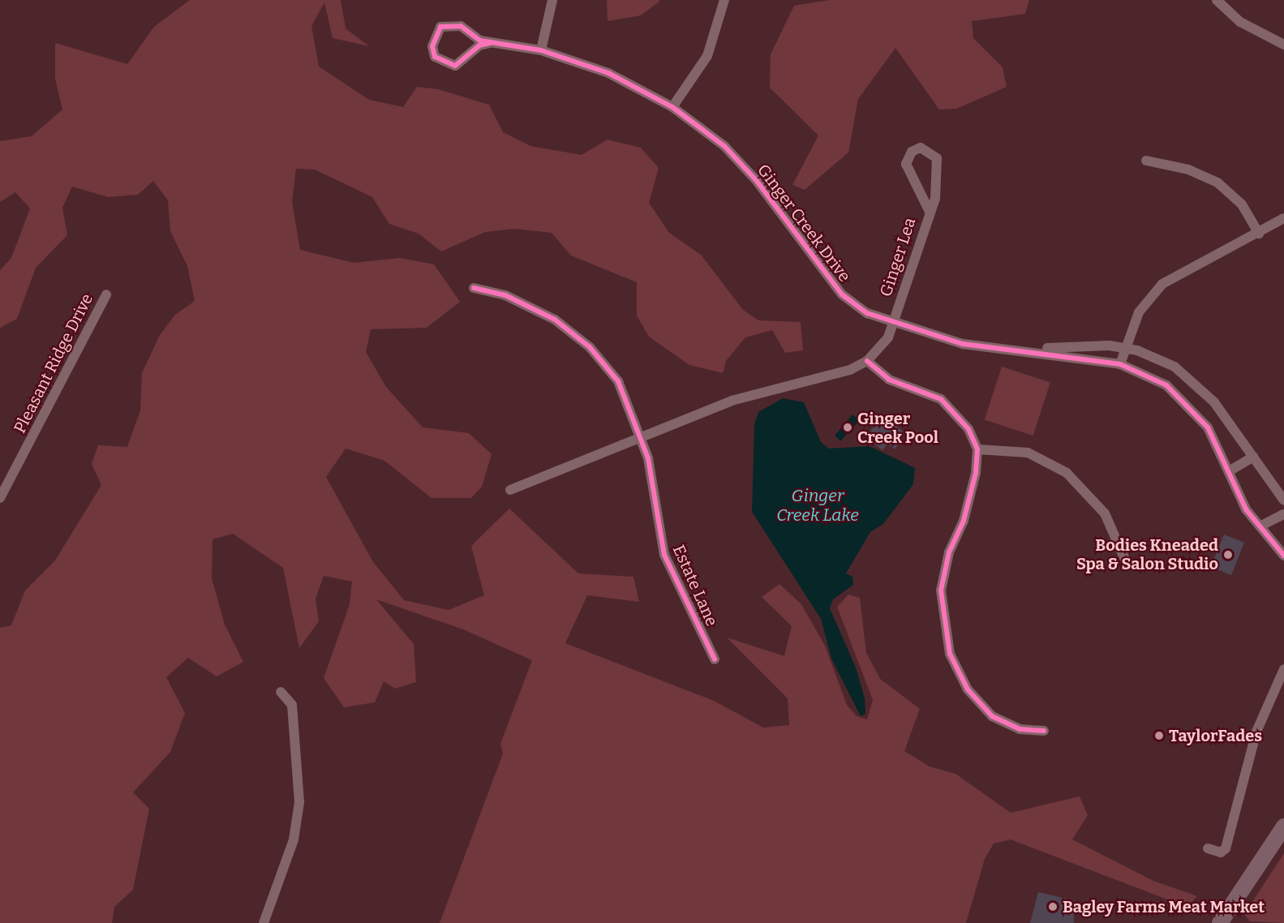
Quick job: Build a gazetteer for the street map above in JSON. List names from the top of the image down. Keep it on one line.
{"streets":{"street":["Ginger Creek Drive","Ginger Lea","Pleasant Ridge Drive","Estate Lane"]},"crossings":[["Ginger Creek Drive","Ginger Lea"]],"water":["Ginger Creek Lake"],"places":["Ginger Creek Pool","Bodies Kneaded Spa & Salon Studio","TaylorFades","Bagley Farms Meat Market"]}
